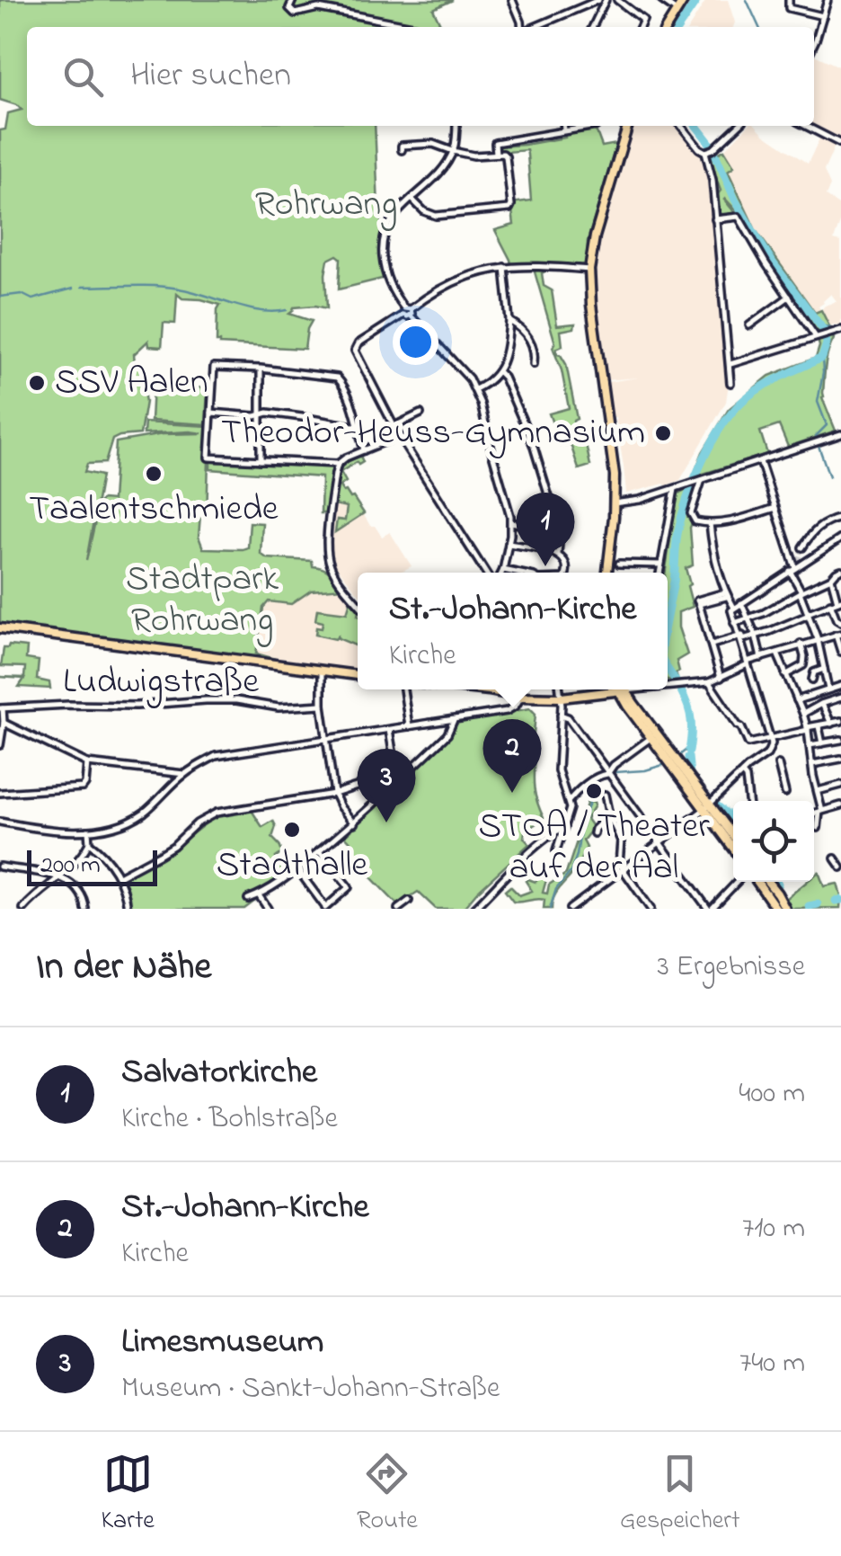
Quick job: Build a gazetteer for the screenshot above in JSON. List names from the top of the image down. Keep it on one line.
{"streets":{"street":["Ludwigstraße"]},"parks":["Rohrwang","Stadtpark Rohrwang"],"places":["SSV Aalen","Theodor-Heuss-Gymnasium","Taalentschmiede","STOA / Theater auf der Aal","Stadthalle"],"scale_bar":"200 m","page":{"search":"Hier suchen","pins":["1","2","3"],"popup":["St.-Johann-Kirche","Kirche"],"scale":"200 m","heading":["In der Nähe","3 Ergebnisse"],"list":[{"mark":"1","name":"Salvatorkirche","note":"Kirche · Bohlstraße","value":"400 m"},{"mark":"2","name":"St.-Johann-Kirche","note":"Kirche","value":"710 m"},{"mark":"3","name":"Limesmuseum","note":"Museum · Sankt-Johann-Straße","value":"740 m"}],"nav":["Karte","Route","Gespeichert"]}}
